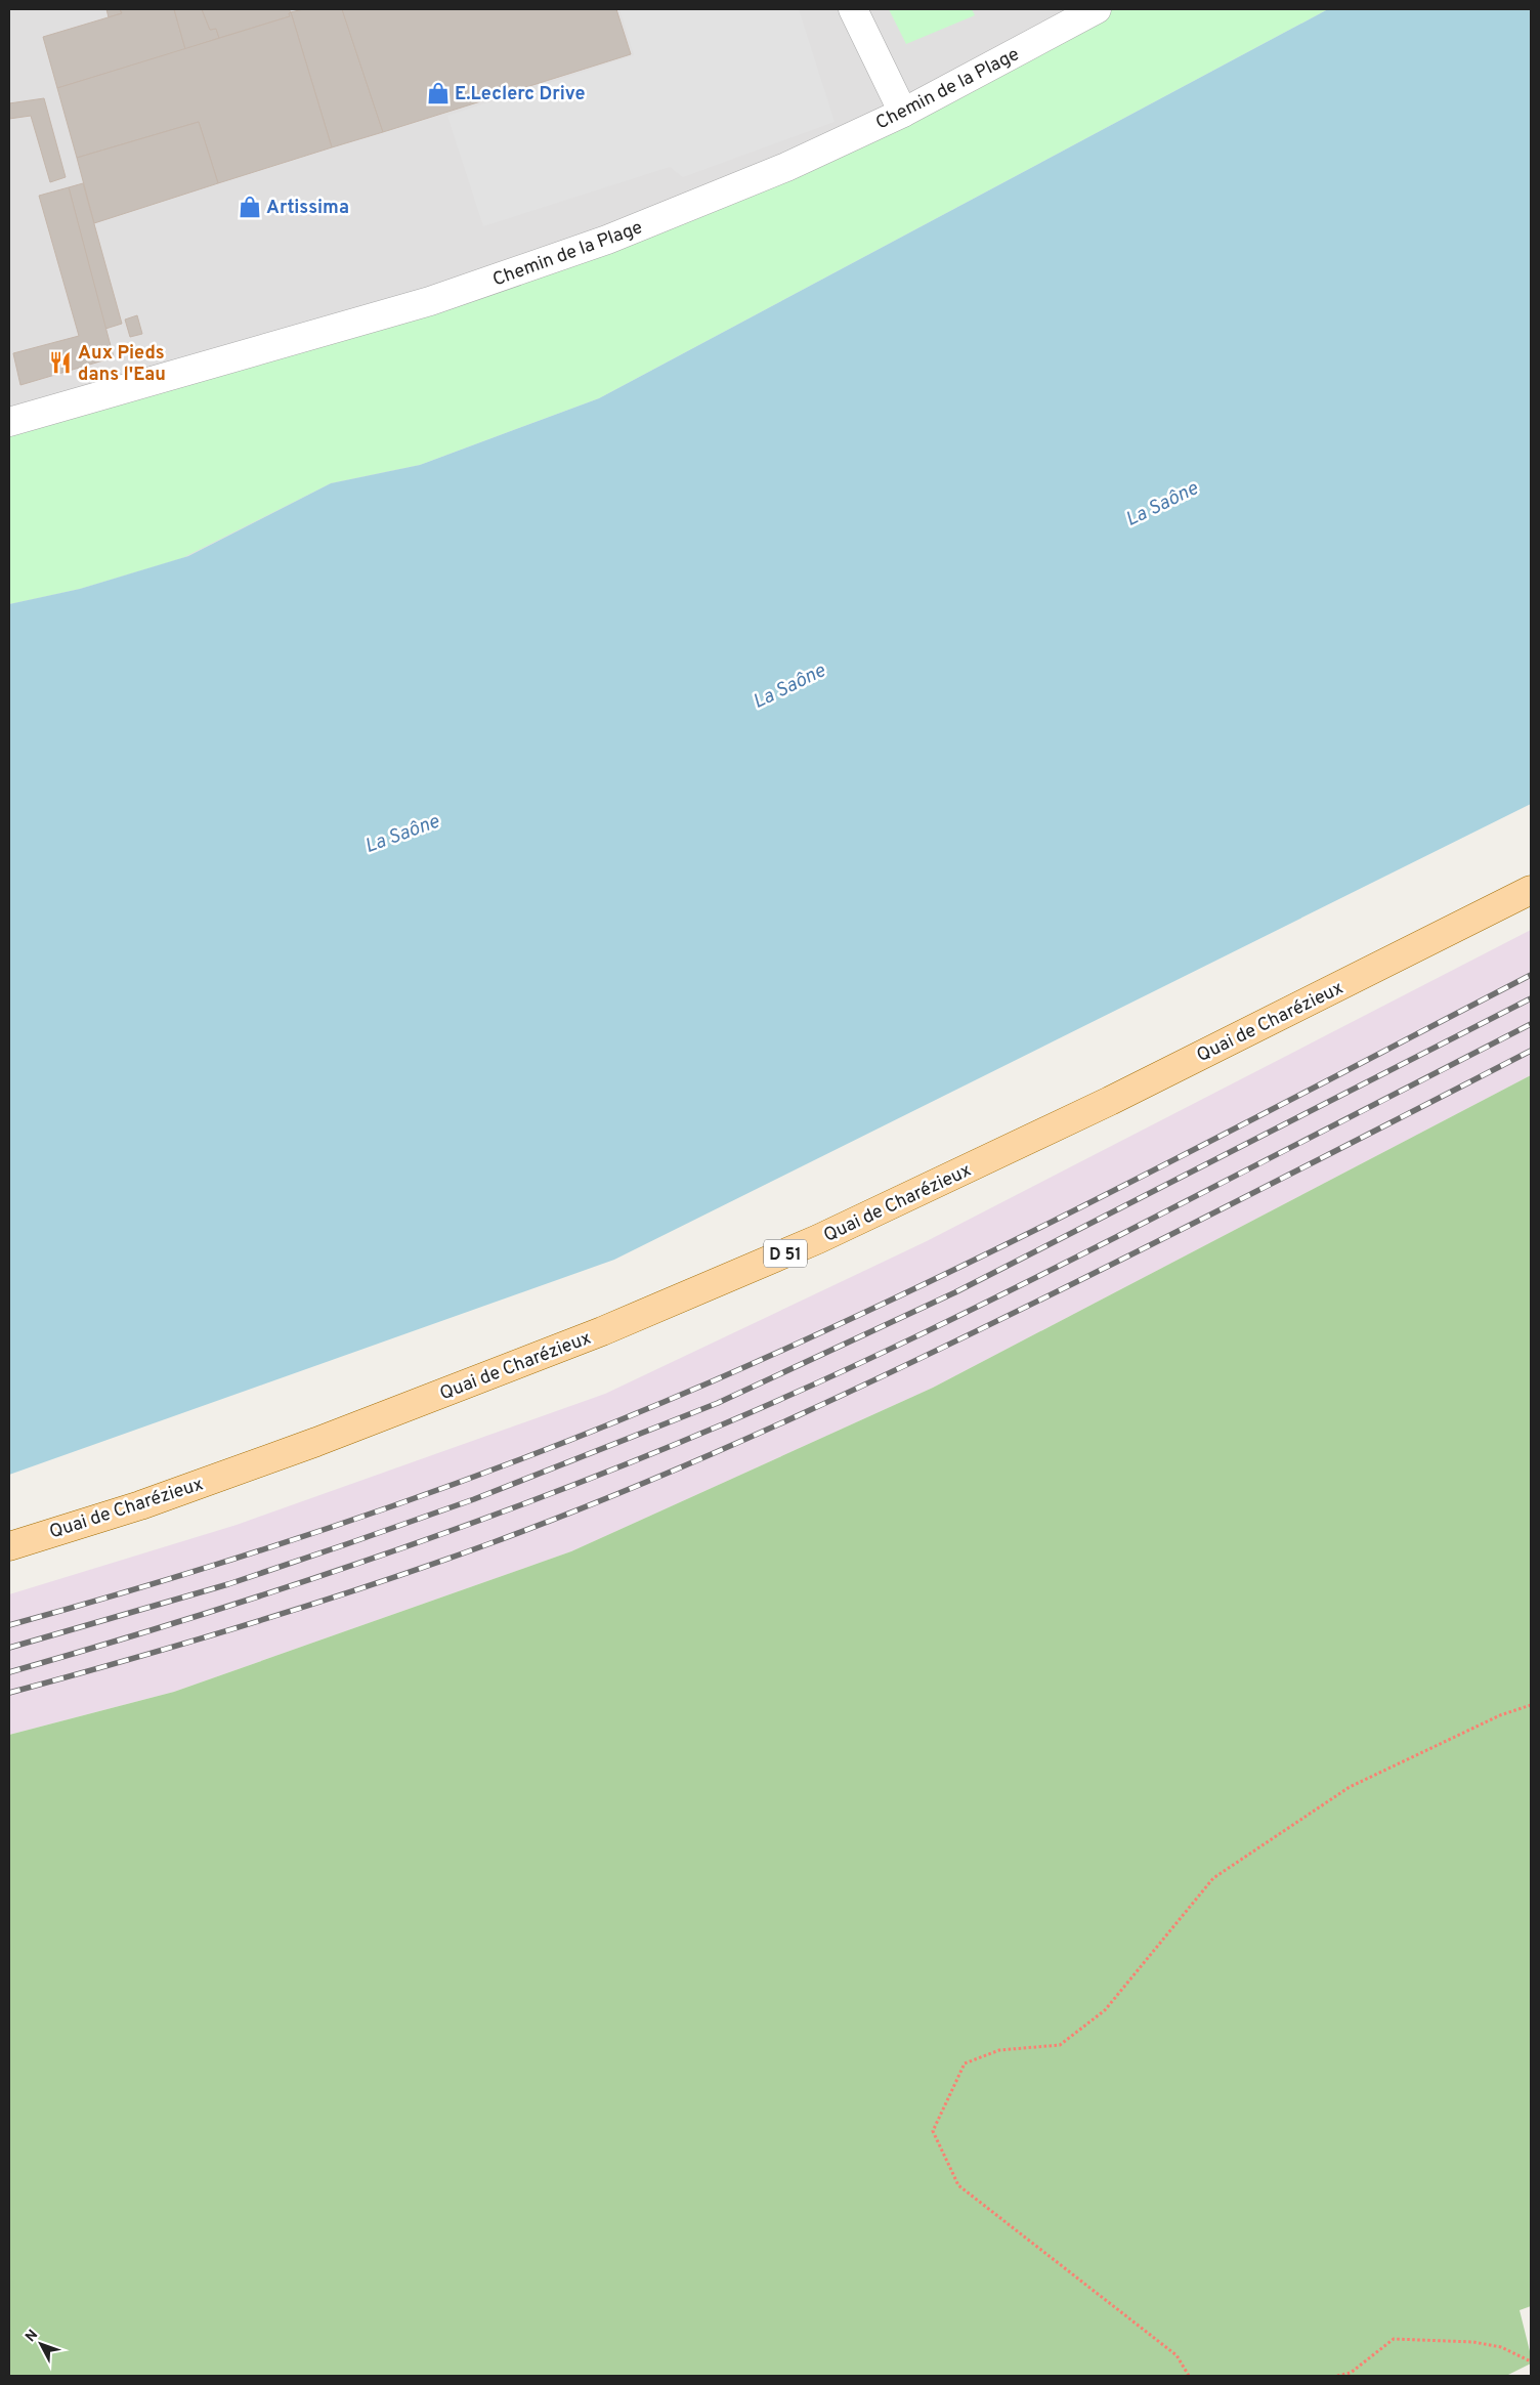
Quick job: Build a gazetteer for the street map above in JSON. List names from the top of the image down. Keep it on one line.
{"streets":{"main road":["Quai de Charézieux","D 51"],"street":["Chemin de la Plage"]},"water":["La Saône"],"places":{"shop":["E.Leclerc Drive","Artissima"],"restaurant":["Aux Pieds dans l'Eau"]},"north":"top left"}
